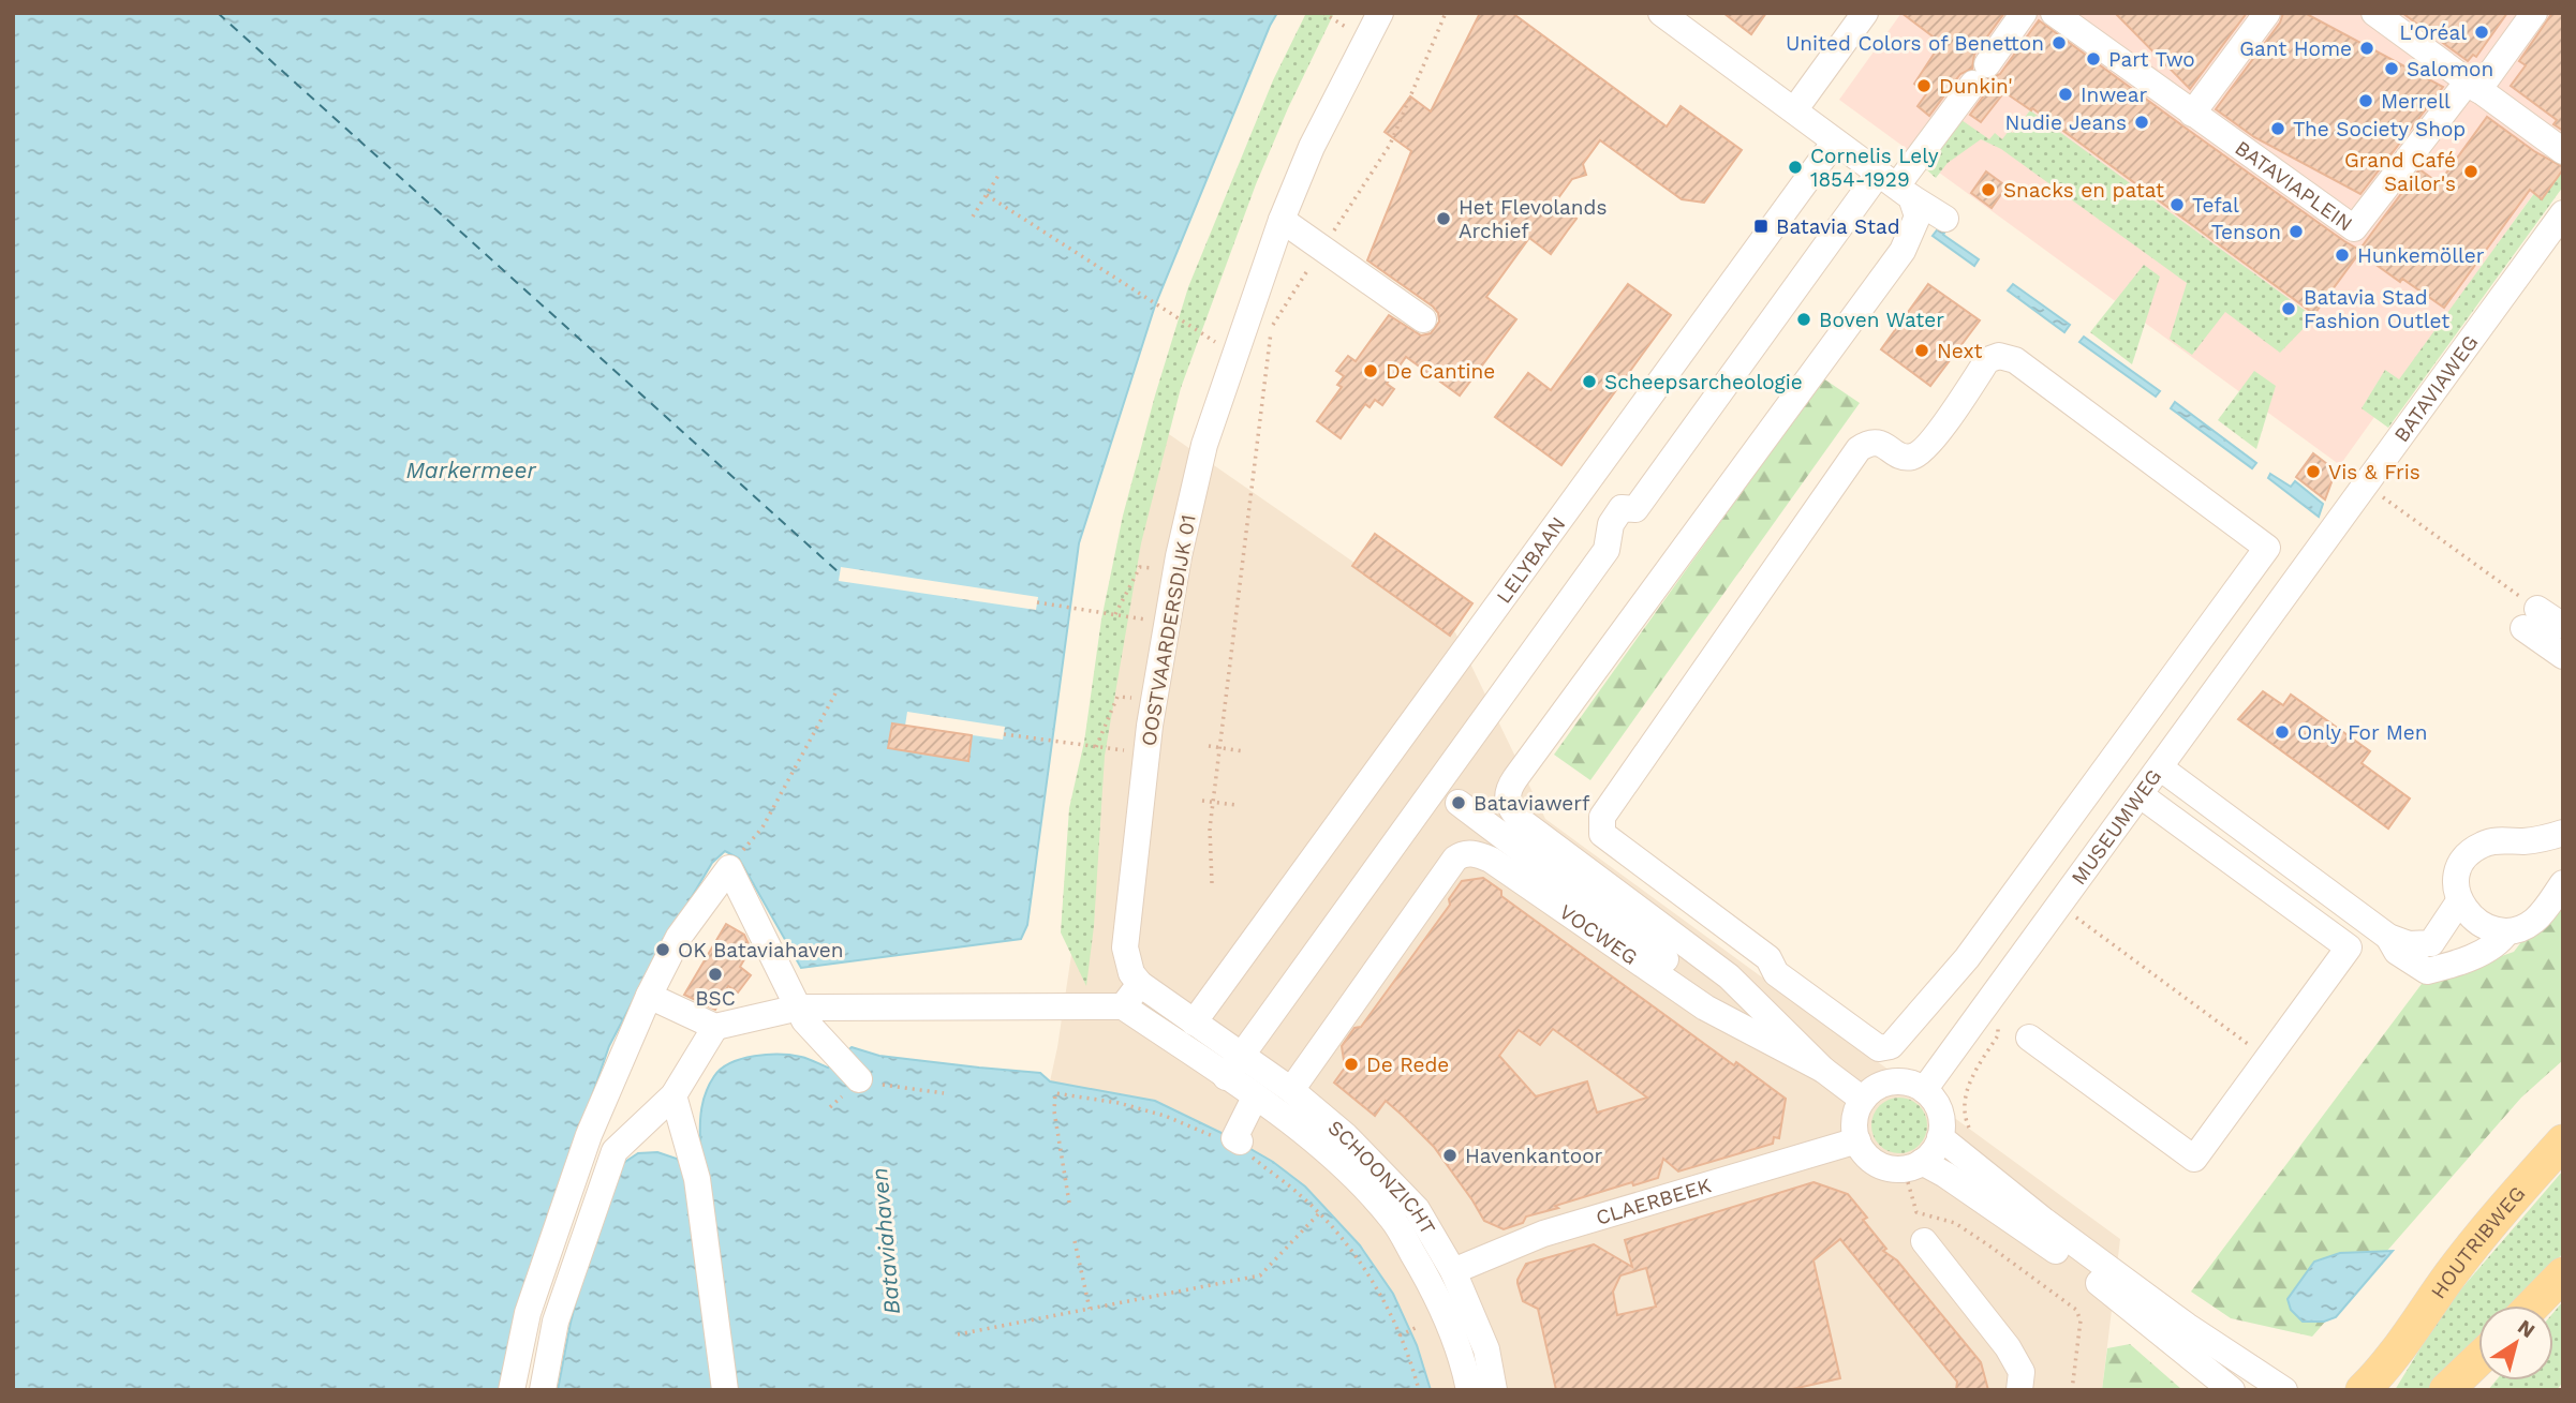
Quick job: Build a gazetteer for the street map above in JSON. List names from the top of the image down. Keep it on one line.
{"streets":{"main road":["HOUTRIBWEG"],"street":["BATAVIAPLEIN","BATAVIAWEG","LELYBAAN","OOSTVAARDERSDIJK 01","MUSEUMWEG","VOCWEG","SCHOONZICHT","CLAERBEEK"]},"crossings":[["BATAVIAWEG","MUSEUMWEG"],["LELYBAAN","SCHOONZICHT"],["MUSEUMWEG","VOCWEG"],["MUSEUMWEG","CLAERBEEK"],["VOCWEG","SCHOONZICHT"],["VOCWEG","CLAERBEEK"],["SCHOONZICHT","CLAERBEEK"]],"water":["Markermeer","Bataviahaven"],"places":{"other":["L'Oréal","United Colors of Benetton","Gant Home","Part Two","Salomon","Dunkin'","Inwear","Merrell","Nudie Jeans","The Society Shop","Cornelis Lely 1854-1929","Grand Café Sailor's","Snacks en patat","Tefal","Het Flevolands Archief","Tenson","Hunkemöller","Batavia Stad Fashion Outlet","Boven Water","Next","De Cantine","Scheepsarcheologie","Vis & Fris","Only For Men","Bataviawerf","OK Bataviahaven","BSC","De Rede","Havenkantoor"],"transit":["Batavia Stad"]},"north":"top right"}
